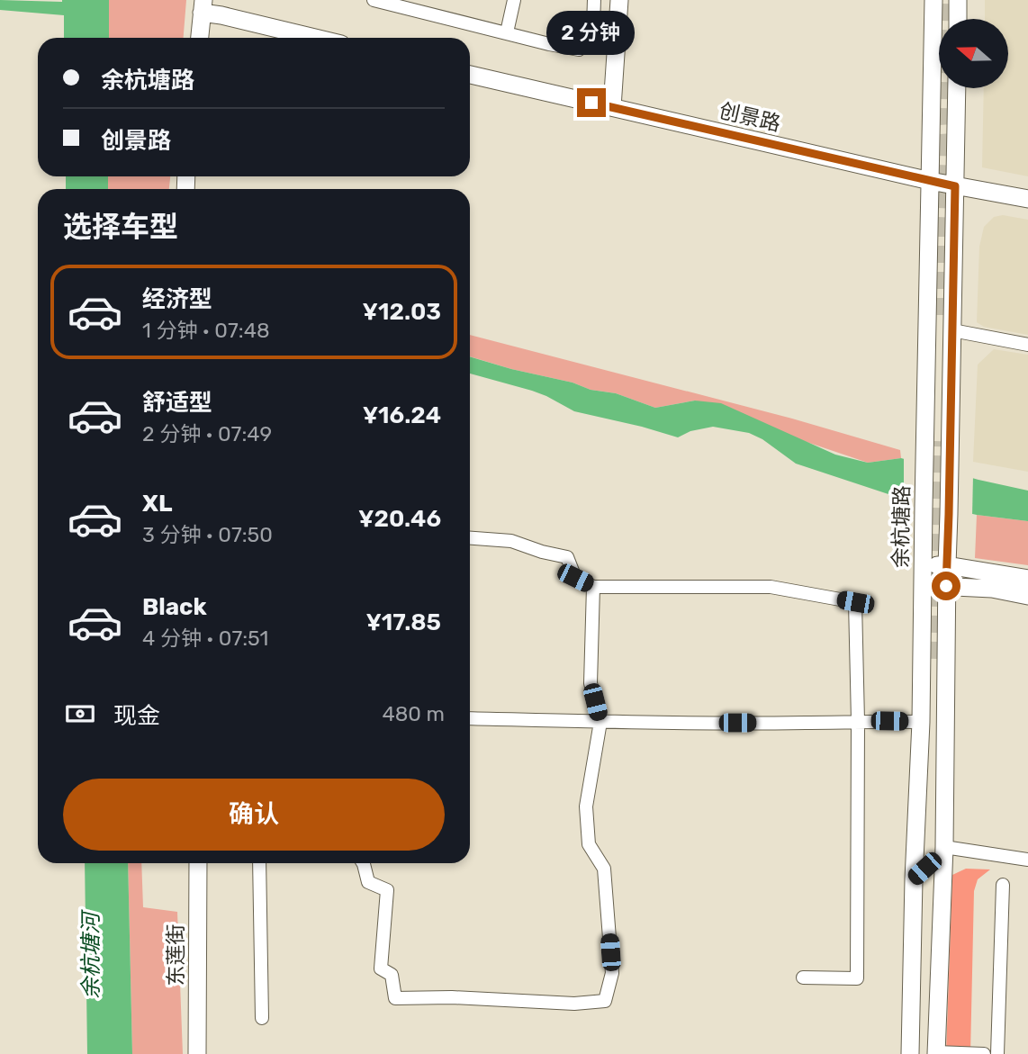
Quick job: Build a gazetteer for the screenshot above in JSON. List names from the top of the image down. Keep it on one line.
{"streets":{"main road":["创景路","余杭塘路","东莲街"]},"crossings":[["创景路","余杭塘路"]],"water":["余杭塘河"],"north":"left","page":{"bubble":"2 分钟","banner":["余杭塘路","创景路"],"heading":"选择车型","list":[{"name":"经济型","note":"1 分钟 · 07:48","value":"¥12.03"},{"name":"舒适型","note":"2 分钟 · 07:49","value":"¥16.24"},{"name":"XL","note":"3 分钟 · 07:50","value":"¥20.46"},{"name":"Black","note":"4 分钟 · 07:51","value":"¥17.85"}],"pay":["现金","480 m"],"buttons":"确认"}}
